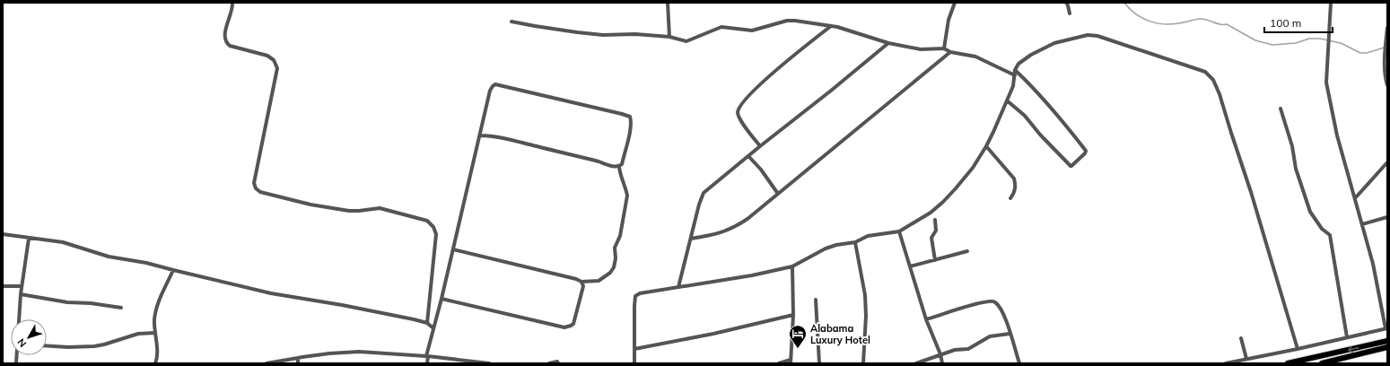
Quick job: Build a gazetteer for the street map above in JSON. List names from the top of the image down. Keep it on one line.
{"places":{"hotel":["Alabama Luxury Hotel"]},"scale_bar":"100 m","north":"bottom left"}
